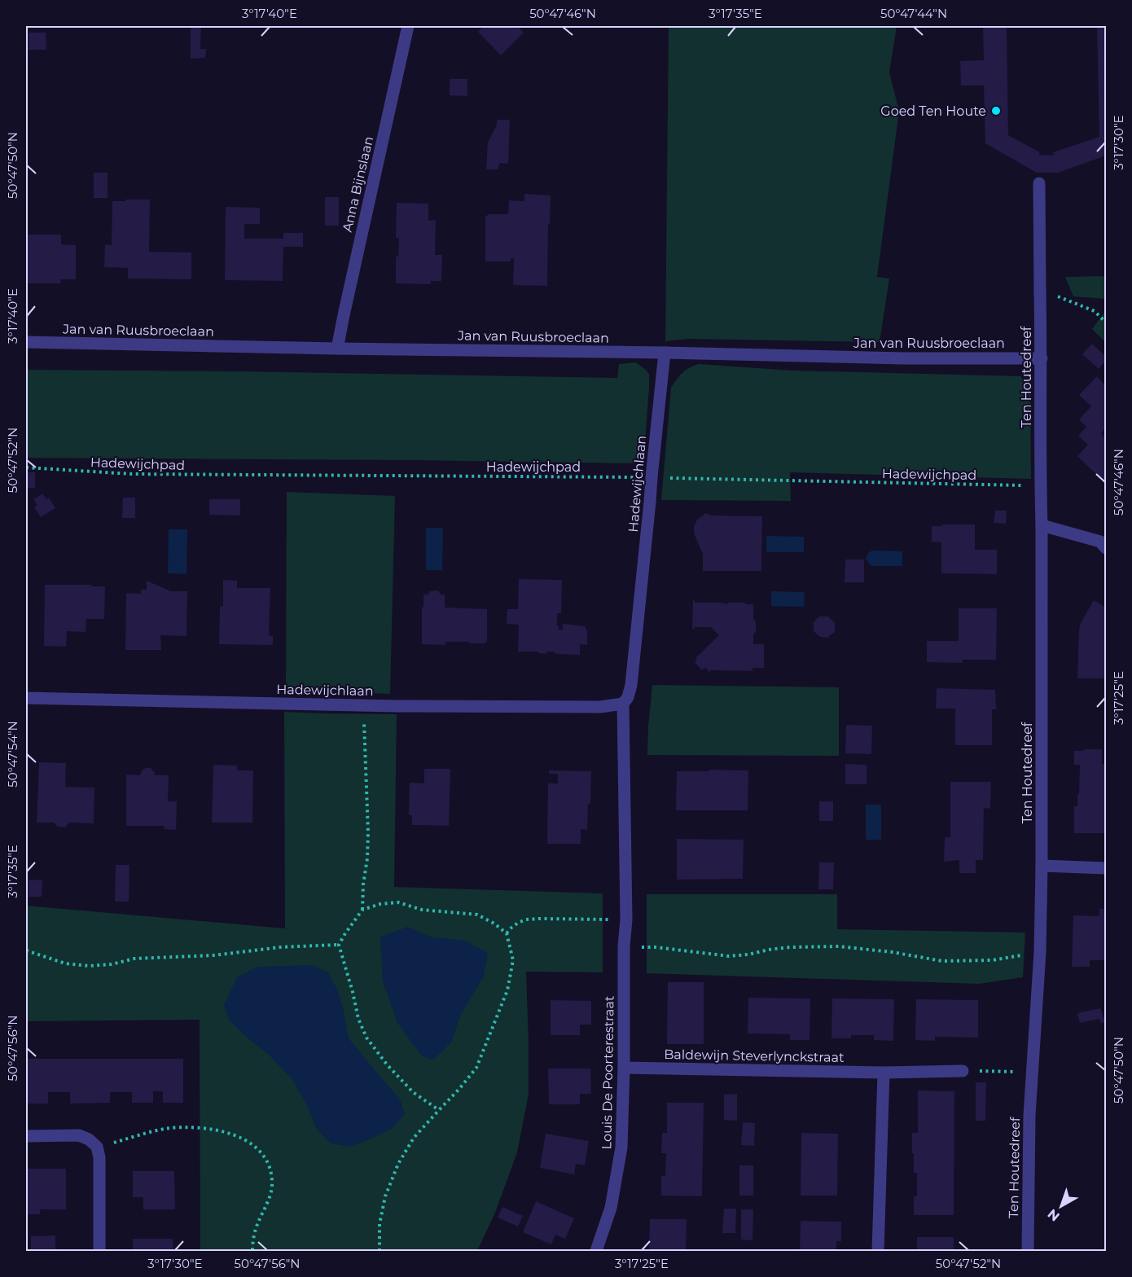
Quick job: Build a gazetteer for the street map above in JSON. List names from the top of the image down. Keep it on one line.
{"streets":{"street":["Anna Bijnslaan","Jan van Ruusbroeclaan","Ten Houtedreef","Hadewijchlaan","Baldewijn Steverlynckstraat","Louis De Poorterestraat"],"path":["Hadewijchpad"]},"crossings":[["Anna Bijnslaan","Jan van Ruusbroeclaan"],["Jan van Ruusbroeclaan","Ten Houtedreef"],["Jan van Ruusbroeclaan","Hadewijchlaan"],["Ten Houtedreef","Hadewijchpad"],["Hadewijchpad","Hadewijchlaan"],["Hadewijchlaan","Louis De Poorterestraat"],["Baldewijn Steverlynckstraat","Louis De Poorterestraat"]],"places":["Goed Ten Houte"],"north":"bottom left","coordinates":["3°17'40\"E","50°47'46\"N","3°17'35\"E","50°47'44\"N","3°17'30\"E","50°47'50\"N","50°47'52\"N","3°17'25\"E","50°47'54\"N","50°47'56\"N"]}
